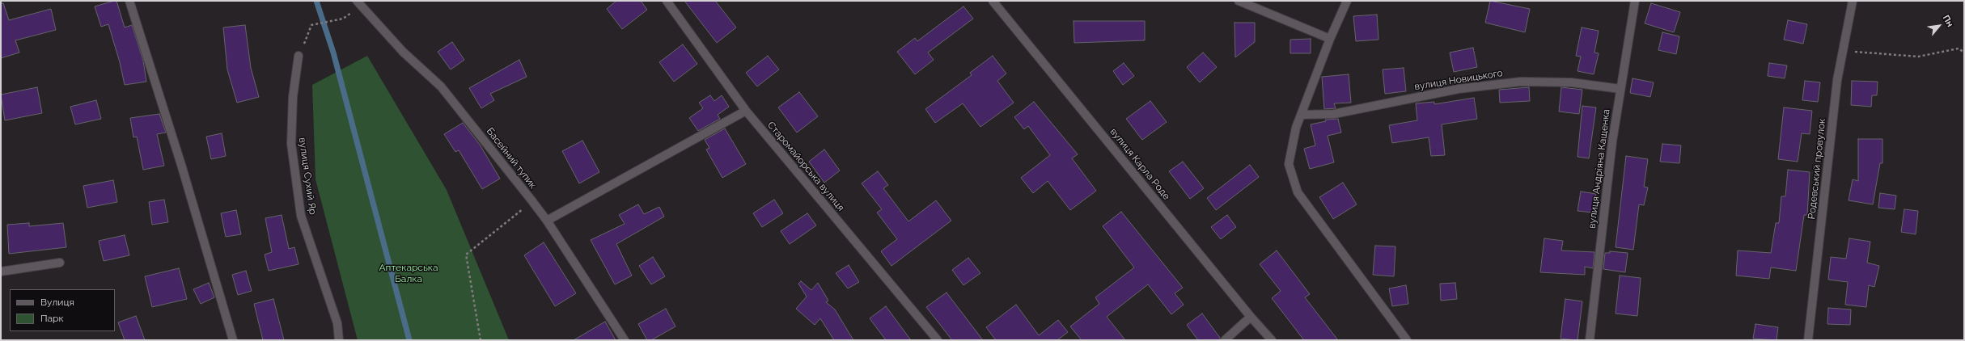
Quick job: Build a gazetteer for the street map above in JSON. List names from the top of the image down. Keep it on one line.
{"streets":{"street":["вулиця Новицького","Басейний тупик","вулиця Карла Роде","Старомайорська вулиця","вулиця Андріяна Кащенка","Родевський провулок","вулиця Сухий Яр"]},"crossings":[["вулиця Новицького","вулиця Андріяна Кащенка"]],"parks":["Аптекарська Балка"],"legend":["Вулиця","Парк"],"north":"top right"}
